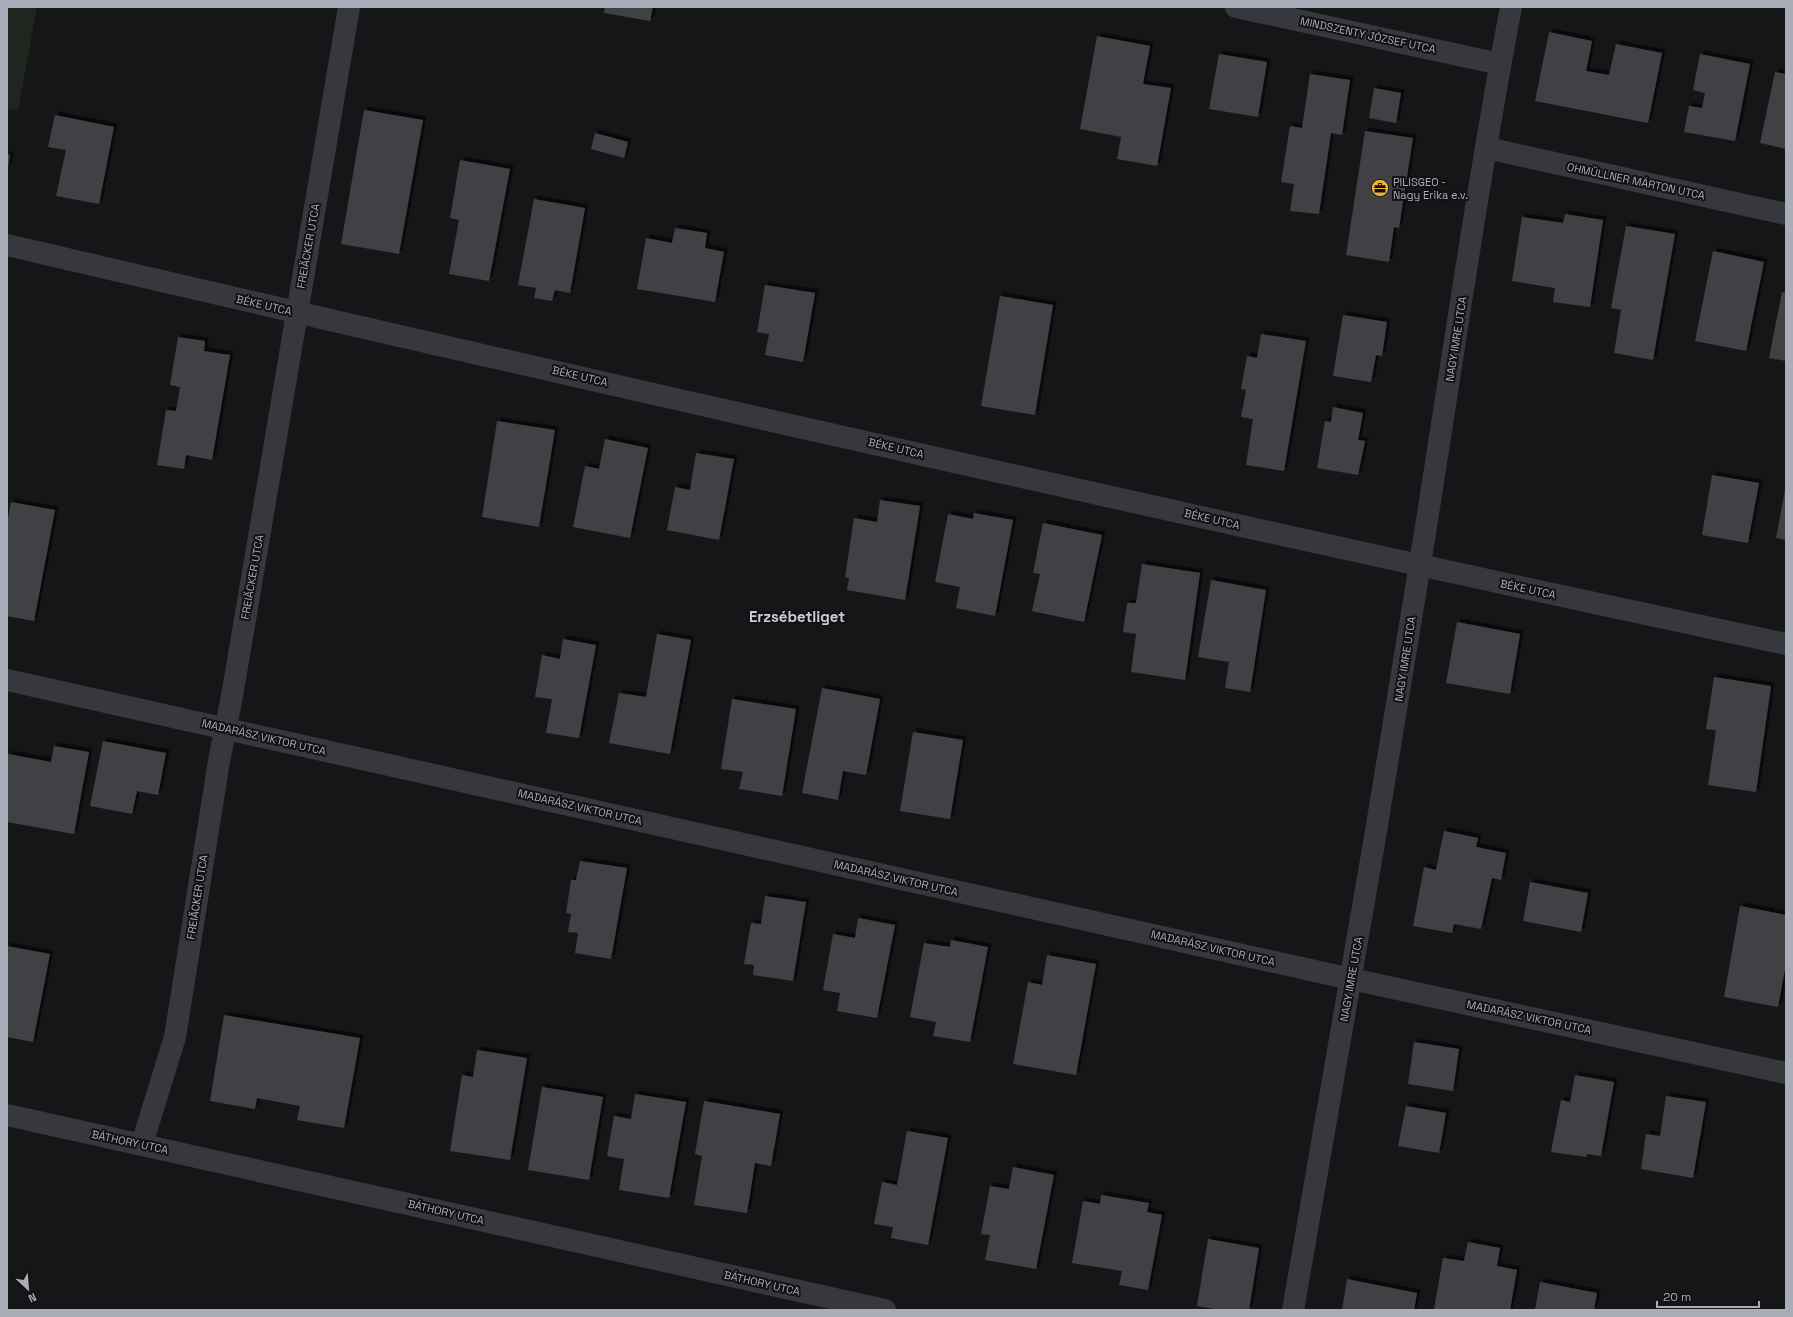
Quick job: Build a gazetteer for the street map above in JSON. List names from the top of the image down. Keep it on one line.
{"streets":{"street":["MINDSZENTY JÓZSEF UTCA","OHMÜLLNER MÁRTON UTCA","FREIÄCKER UTCA","BÉKE UTCA","NAGY IMRE UTCA","MADARÁSZ VIKTOR UTCA","BÁTHORY UTCA"]},"crossings":[["MINDSZENTY JÓZSEF UTCA","NAGY IMRE UTCA"],["OHMÜLLNER MÁRTON UTCA","NAGY IMRE UTCA"],["FREIÄCKER UTCA","BÉKE UTCA"],["FREIÄCKER UTCA","MADARÁSZ VIKTOR UTCA"],["FREIÄCKER UTCA","BÁTHORY UTCA"],["BÉKE UTCA","NAGY IMRE UTCA"],["NAGY IMRE UTCA","MADARÁSZ VIKTOR UTCA"]],"districts":["Erzsébetliget"],"places":{"office":["PILISGEO - Nagy Erika e.v."]},"scale_bar":"20 m","north":"bottom right"}
